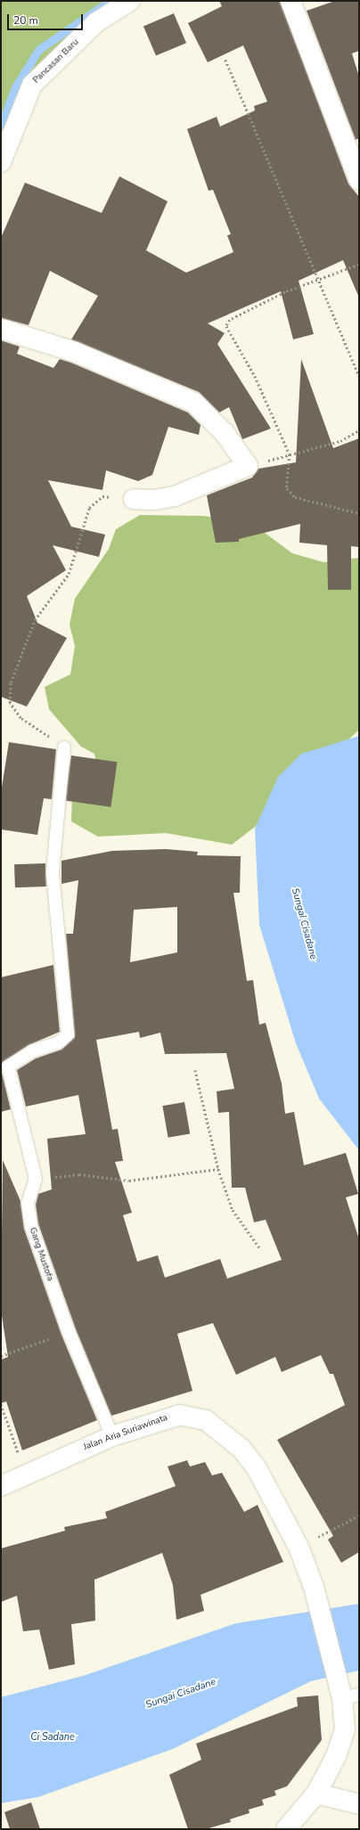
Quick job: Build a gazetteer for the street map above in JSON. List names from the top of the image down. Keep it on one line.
{"streets":{"street":["Pancasan Baru","Jalan Aria Suriawinata"],"lane":["Gang Mustofa"]},"crossings":[["Gang Mustofa","Jalan Aria Suriawinata"]],"water":["Sungai Cisadane","Ci Sadane"],"scale_bar":"20 m"}
